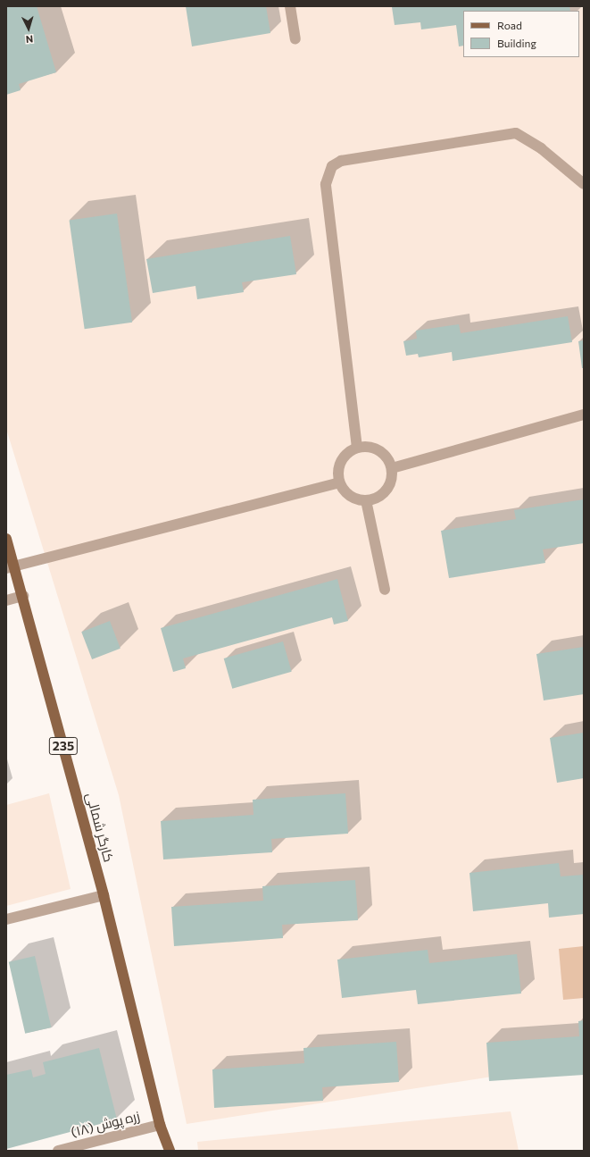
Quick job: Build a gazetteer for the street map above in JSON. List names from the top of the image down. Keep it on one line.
{"streets":{"main road":["235","کارگر شمالی"],"street":["زره پوش (۱۸)"]},"crossings":[["کارگر شمالی","زره پوش (۱۸)"]],"legend":["Road","Building"],"north":"bottom"}
